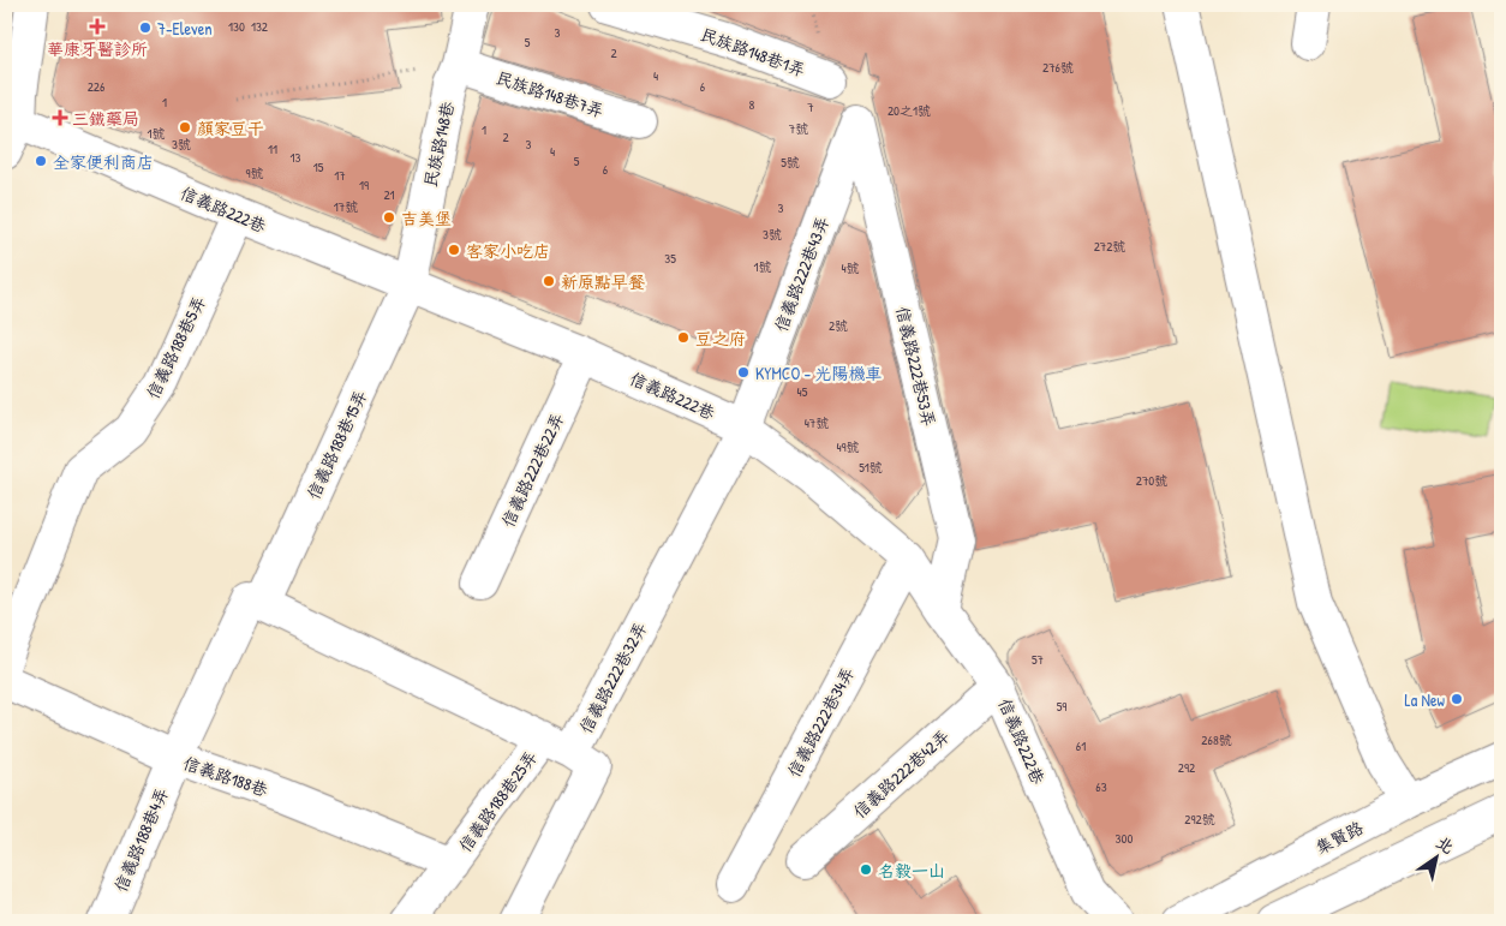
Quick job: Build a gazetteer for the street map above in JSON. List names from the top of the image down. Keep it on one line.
{"streets":{"street":["民族路148巷1弄","民族路148巷7弄","民族路148巷","信義路222巷","信義路222巷43弄","信義路188巷5弄","信義路222巷53弄","信義路188巷15弄","信義路222巷22弄","信義路222巷32弄","信義路222巷34弄","信義路222巷42弄","信義路188巷","信義路188巷25弄","集賢路","信義路188巷4弄"]},"crossings":[["民族路148巷7弄","民族路148巷"],["民族路148巷","信義路222巷"],["民族路148巷","信義路188巷15弄"],["信義路222巷","信義路222巷43弄"],["信義路222巷","信義路188巷5弄"],["信義路222巷","信義路222巷53弄"],["信義路222巷","信義路188巷15弄"],["信義路222巷","信義路222巷22弄"],["信義路222巷","信義路222巷32弄"],["信義路222巷","信義路222巷34弄"],["信義路222巷","信義路222巷42弄"],["信義路222巷43弄","信義路222巷53弄"],["信義路222巷43弄","信義路222巷32弄"],["信義路188巷","信義路188巷25弄"],["信義路188巷","信義路188巷4弄"]],"places":{"health":["華康牙醫診所","三鐵藥局"],"other":["7-Eleven","顏家豆干","全家便利商店","吉美堡","客家小吃店","新原點早餐","豆之府","KYMCO - 光陽機車","La New","名毅一山"]},"house_numbers":["130","132","3","5","2","276號","4","226","6","1","8","7","20之1號","7號","1","1號","2","3號","3","11","4","13","5","5號","15","6","9號","17","19","21","17號","3","3號","272號","35","1號","4號","2號","45","47號","49號","51號","270號","57","59","268號","61","292","63","292號","300"],"north":"top right"}
